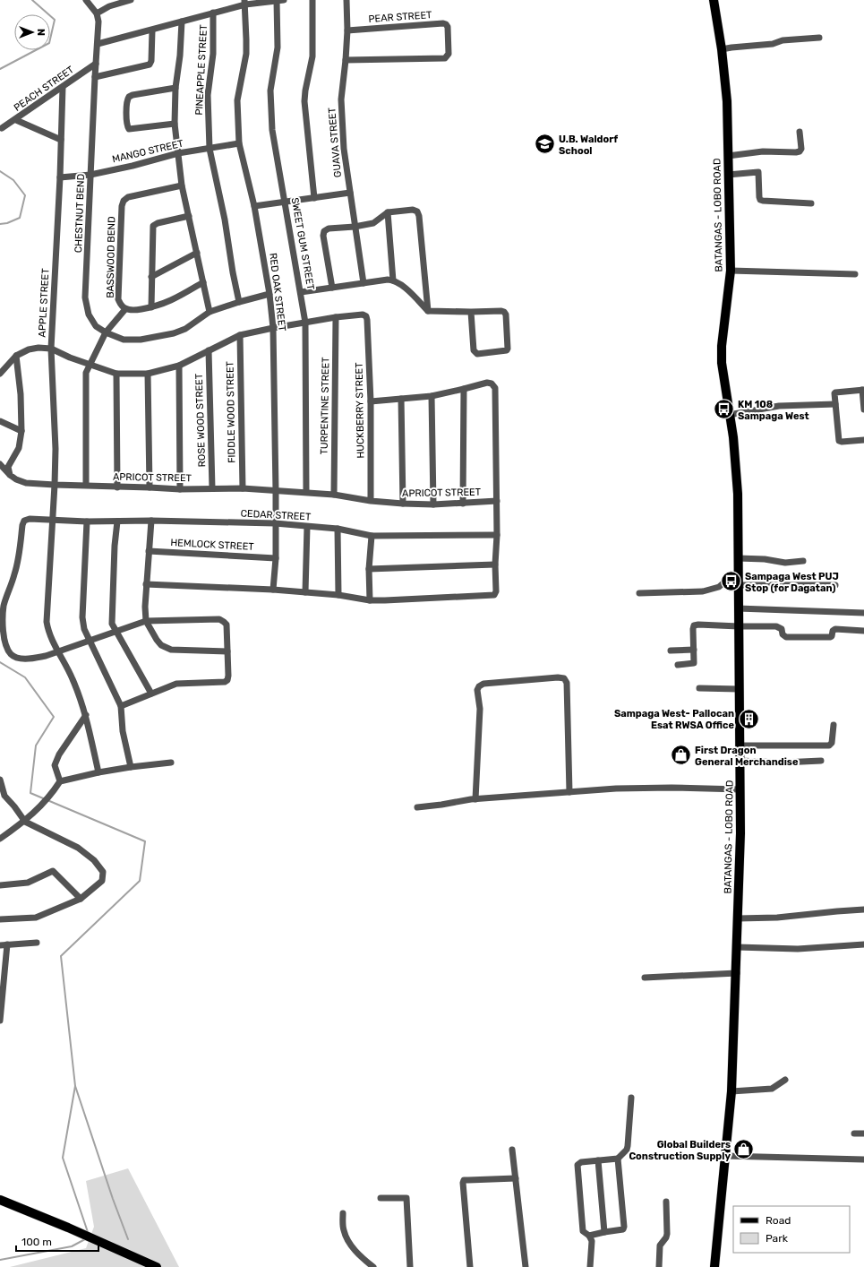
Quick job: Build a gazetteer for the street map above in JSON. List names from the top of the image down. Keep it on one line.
{"streets":{"main road":["BATANGAS - LOBO ROAD"],"street":["PEAR STREET","PINEAPPLE STREET","PEACH STREET","GUAVA STREET","MANGO STREET","CHESTNUT BEND","SWEET GUM STREET","BASSWOOD BEND","RED OAK STREET","APPLE STREET","TURPENTINE STREET","HUCKBERRY STREET","FIDDLE WOOD STREET","ROSE WOOD STREET","APRICOT STREET","CEDAR STREET","HEMLOCK STREET"]},"crossings":[["PEAR STREET","GUAVA STREET"],["PINEAPPLE STREET","MANGO STREET"],["PINEAPPLE STREET","CHESTNUT BEND"],["PEACH STREET","CHESTNUT BEND"],["PEACH STREET","APPLE STREET"],["MANGO STREET","CHESTNUT BEND"],["MANGO STREET","RED OAK STREET"],["MANGO STREET","APPLE STREET"],["CHESTNUT BEND","RED OAK STREET"],["SWEET GUM STREET","APRICOT STREET"],["RED OAK STREET","APRICOT STREET"],["RED OAK STREET","CEDAR STREET"],["RED OAK STREET","HEMLOCK STREET"],["APPLE STREET","APRICOT STREET"],["APPLE STREET","CEDAR STREET"],["TURPENTINE STREET","HUCKBERRY STREET"],["TURPENTINE STREET","APRICOT STREET"],["HUCKBERRY STREET","APRICOT STREET"],["FIDDLE WOOD STREET","APRICOT STREET"],["ROSE WOOD STREET","APRICOT STREET"]],"places":{"school or university":["U.B. Waldorf School"],"bus stop":["KM 108 Sampaga West","Sampaga West PUJ Stop (for Dagatan)"],"building":["Sampaga West- Pallocan Esat RWSA Office"],"shop":["First Dragon General Merchandise","Global Builders Construction Supply"]},"legend":["Road","Park"],"scale_bar":"100 m","north":"right"}
